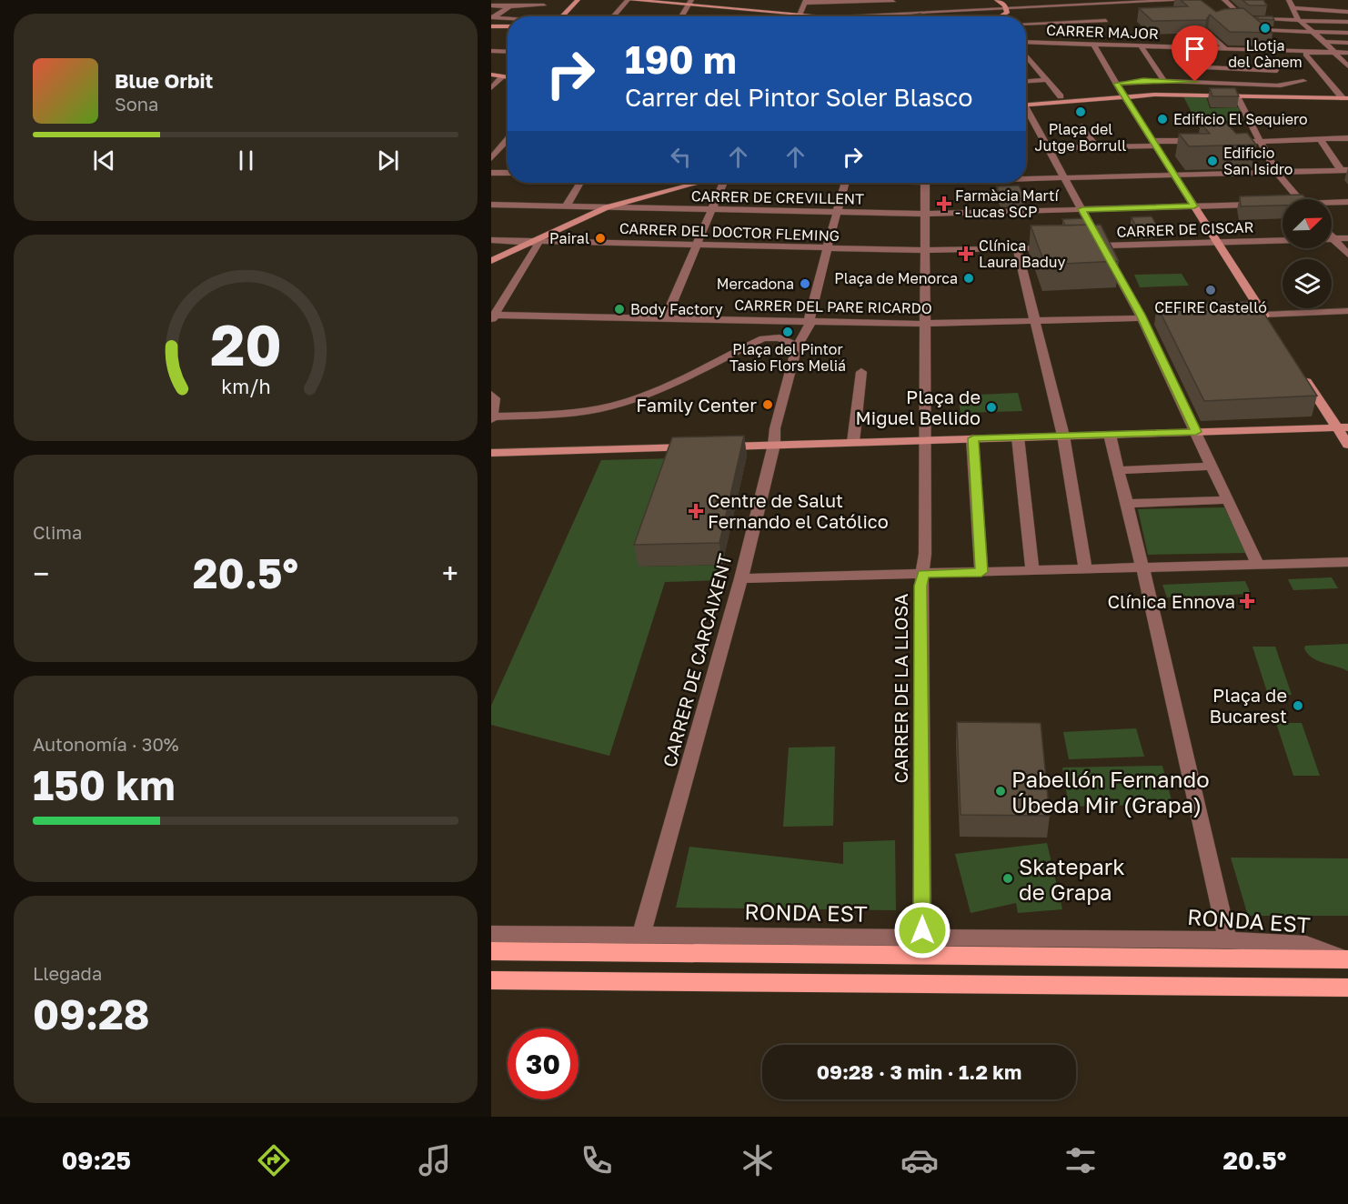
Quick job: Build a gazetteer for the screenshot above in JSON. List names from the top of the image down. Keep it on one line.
{"streets":{"main road":["RONDA EST"],"street":["CARRER MAJOR","CARRER DE CREVILLENT","CARRER DE CISCAR","CARRER DEL DOCTOR FLEMING","CARRER DEL PARE RICARDO","CARRER DE CARCAIXENT","CARRER DE LA LLOSA"]},"crossings":[["CARRER DE CREVILLENT","CARRER DE CARCAIXENT"],["CARRER DE CREVILLENT","CARRER DE LA LLOSA"],["CARRER DEL DOCTOR FLEMING","CARRER DE CARCAIXENT"],["CARRER DEL DOCTOR FLEMING","CARRER DE LA LLOSA"],["CARRER DEL PARE RICARDO","CARRER DE CARCAIXENT"],["CARRER DEL PARE RICARDO","CARRER DE LA LLOSA"],["CARRER DE CARCAIXENT","RONDA EST"],["CARRER DE LA LLOSA","RONDA EST"]],"places":{"other":["Llotja del Cànem","Plaça del Jutge Borrull","Edificio El Sequiero","Edificio San Isidro","Pairal","Plaça de Menorca","Mercadona","CEFIRE Castelló","Body Factory","Plaça del Pintor Tasio Flors Meliá","Family Center","Plaça de Miguel Bellido","Plaça de Bucarest","Pabellón Fernando Úbeda Mir (Grapa)","Skatepark de Grapa"],"health":["Farmàcia Martí - Lucas SCP","Clínica Laura Baduy","Centre de Salut Fernando el Católico","Clínica Ennova"]},"north":"top right","page":{"turn":["190 m","Carrer del Pintor Soler Blasco"],"song":["Blue Orbit","Sona"],"tile":["Clima",["Autonomía · 30%","150 km"],["Llegada","09:28"]],"heat":["−","20.5°","+"],"limit":"30","trip":"09:28 · 3 min · 1.2 km","tabs":["09:25","20.5°"],"gauge":["20","km/h"]}}
